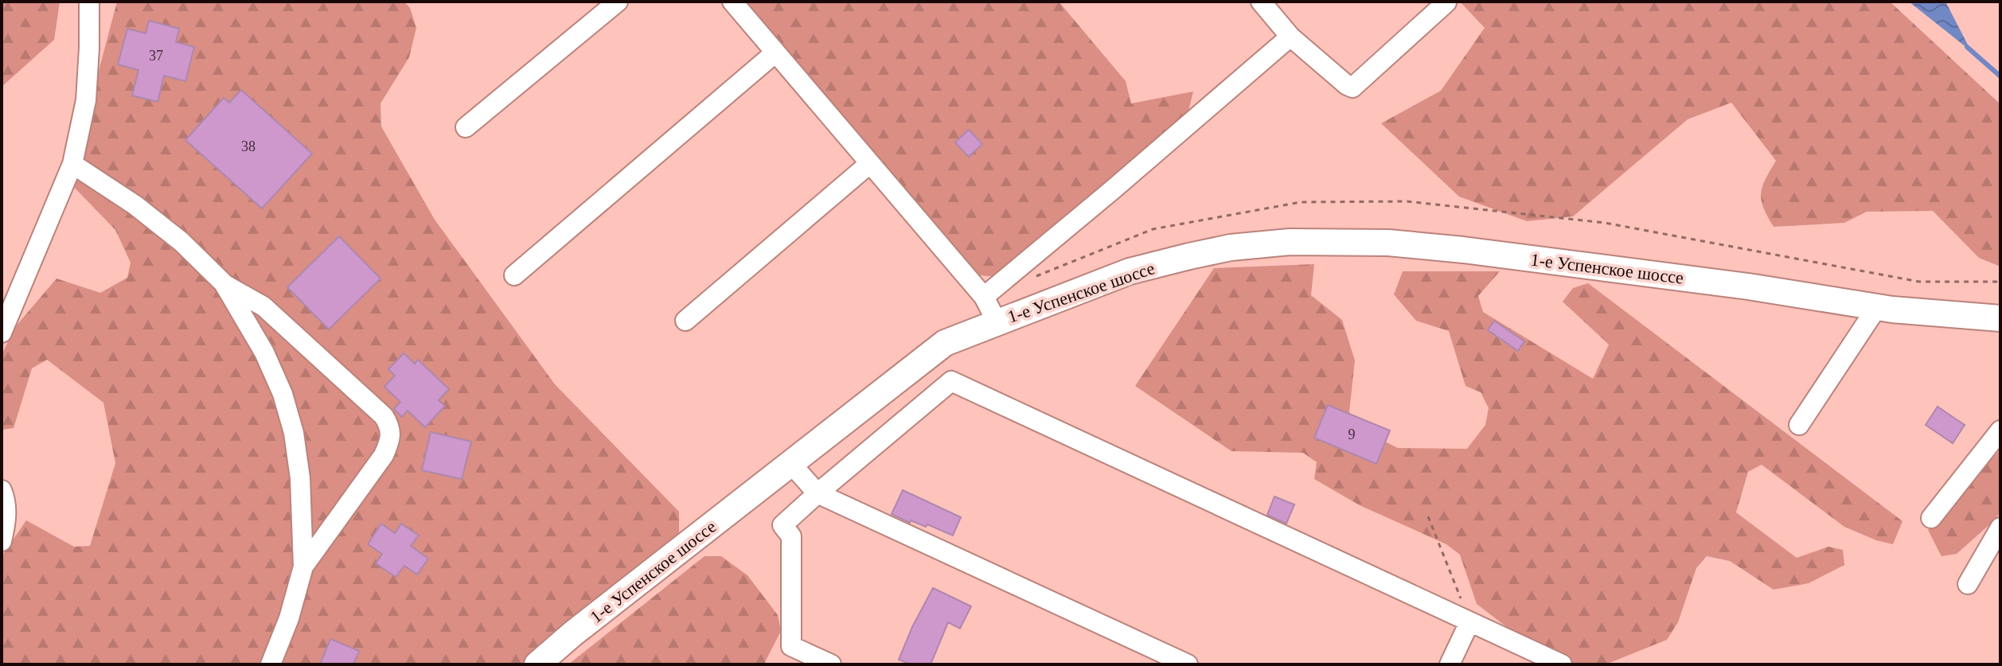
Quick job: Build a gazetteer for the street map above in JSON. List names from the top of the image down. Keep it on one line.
{"streets":{"main road":["1-е Успенское шоссе"]},"house_numbers":["37","38","9"]}
